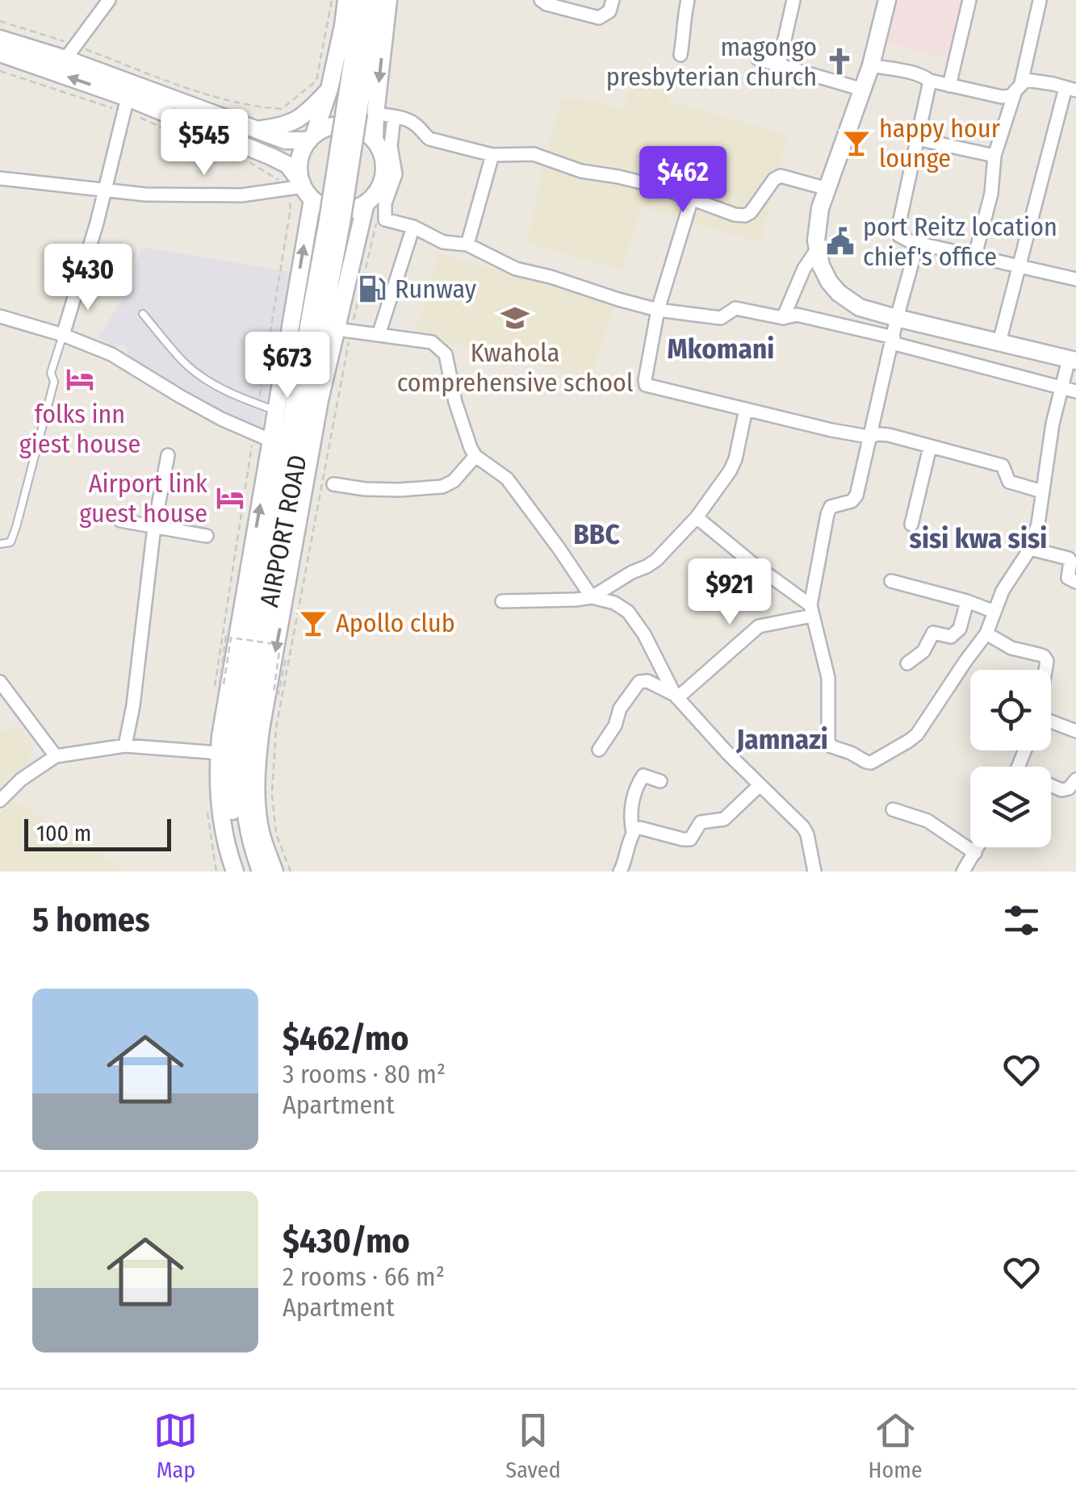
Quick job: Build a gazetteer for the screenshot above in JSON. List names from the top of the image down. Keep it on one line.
{"streets":{"main road":["AIRPORT ROAD"]},"districts":["Mkomani","BBC","sisi kwa sisi","Jamnazi"],"places":{"church":["magongo presbyterian church"],"bar":["happy hour lounge","Apollo club"],"public building":["port Reitz location chief's office"],"fuel station":["Runway"],"school or university":["Kwahola comprehensive school"],"hotel":["folks inn giest house","Airport link guest house"]},"scale_bar":"100 m","page":{"price":["$545","$462","$430","$673","$921"],"scale":"100 m","heading":"5 homes","list":[{"name":"$462/mo","note":"3 rooms · 80 m² · Apartment"},{"name":"$430/mo","note":"2 rooms · 66 m² · Apartment"}],"tabs":["Map","Saved","Home"]}}
